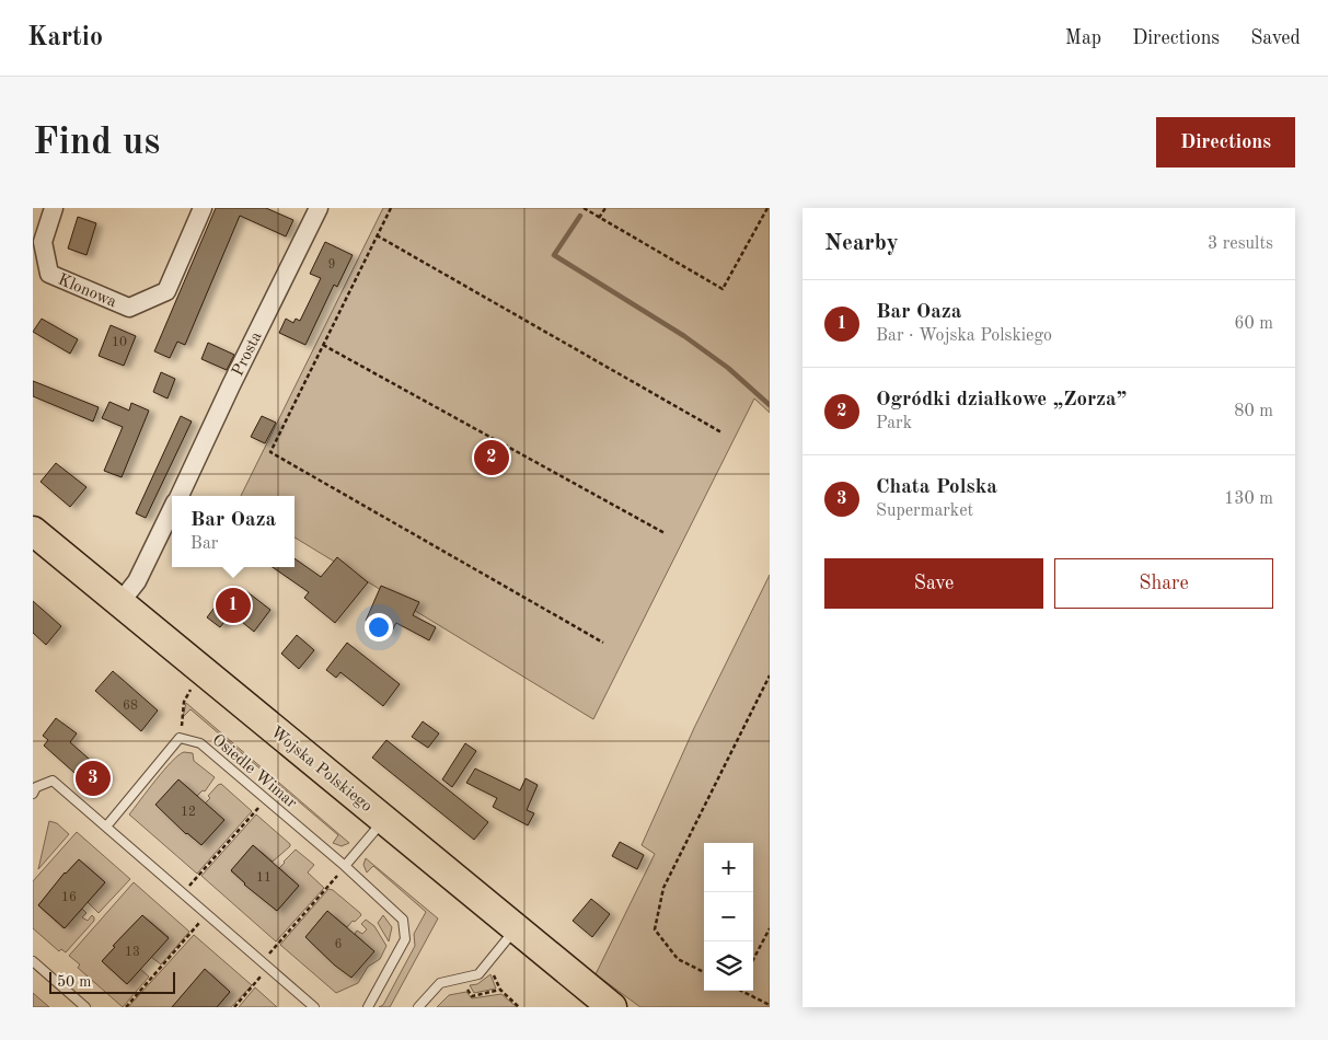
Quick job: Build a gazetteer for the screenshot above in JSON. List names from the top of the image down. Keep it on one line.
{"streets":{"main road":["Wojska Polskiego"],"street":["Klonowa","Prosta"],"lane":["Osiedle Wimar"]},"crossings":[["Prosta","Wojska Polskiego"]],"house_numbers":["9","10","68","12","11","16","6","13"],"scale_bar":"50 m","page":{"header":"Kartio","nav":["Map","Directions","Saved"],"buttons":["Directions",["Save","Share"]],"title":"Find us","heading":["Nearby","3 results"],"list":[{"mark":"1","name":"Bar Oaza","note":"Bar · Wojska Polskiego","value":"60 m"},{"mark":"2","name":"Ogródki działkowe „Zorza”","note":"Park","value":"80 m"},{"mark":"3","name":"Chata Polska","note":"Supermarket","value":"130 m"}],"pins":["2","1","3"],"popup":["Bar Oaza","Bar"],"map_buttons":["+","−"],"scale":"50 m"}}
